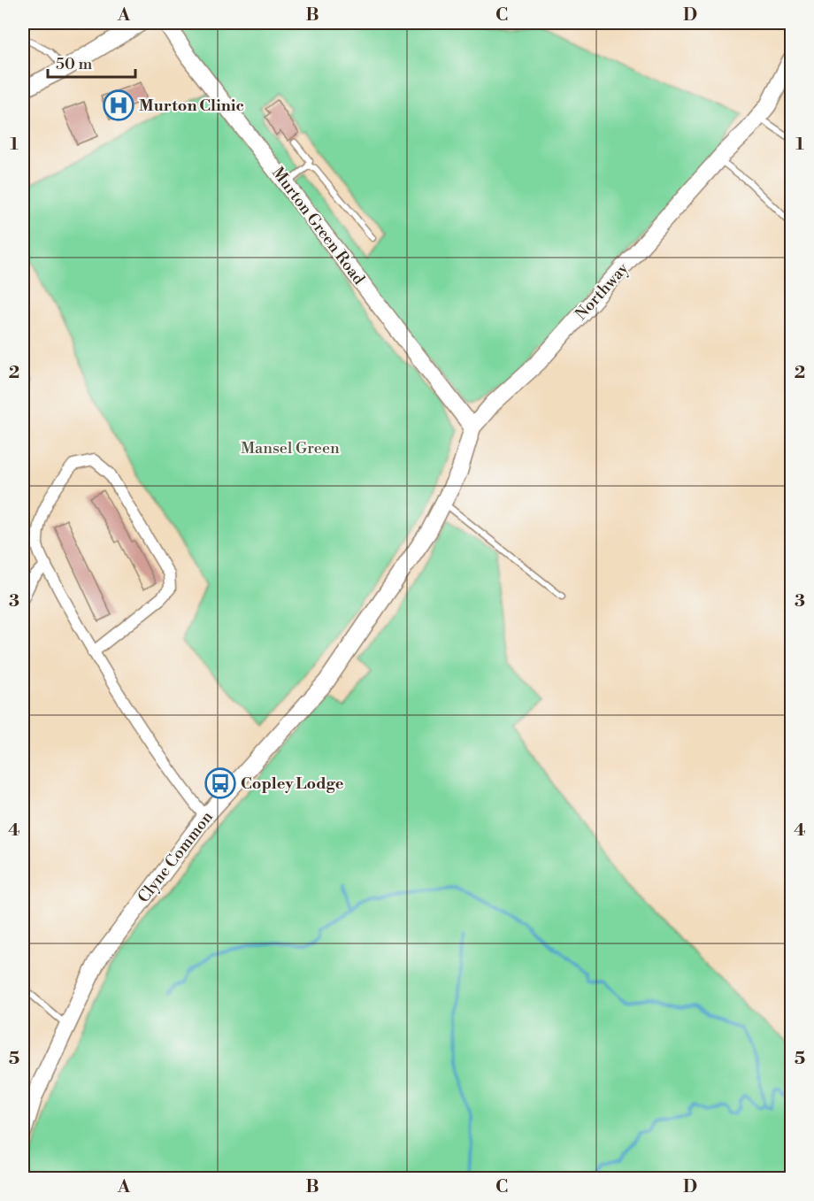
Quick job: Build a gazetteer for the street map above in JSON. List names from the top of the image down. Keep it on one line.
{"streets":{"main road":["Murton Green Road","Northway","Clyne Common"]},"crossings":[["Murton Green Road","Northway"],["Northway","Clyne Common"]],"parks":["Mansel Green"],"places":{"hospital":["Murton Clinic"],"bus stop":["Copley Lodge"]},"scale_bar":"50 m","grid":{"columns":["A","B","C","D"],"rows":["1","2","3","4","5"]}}
